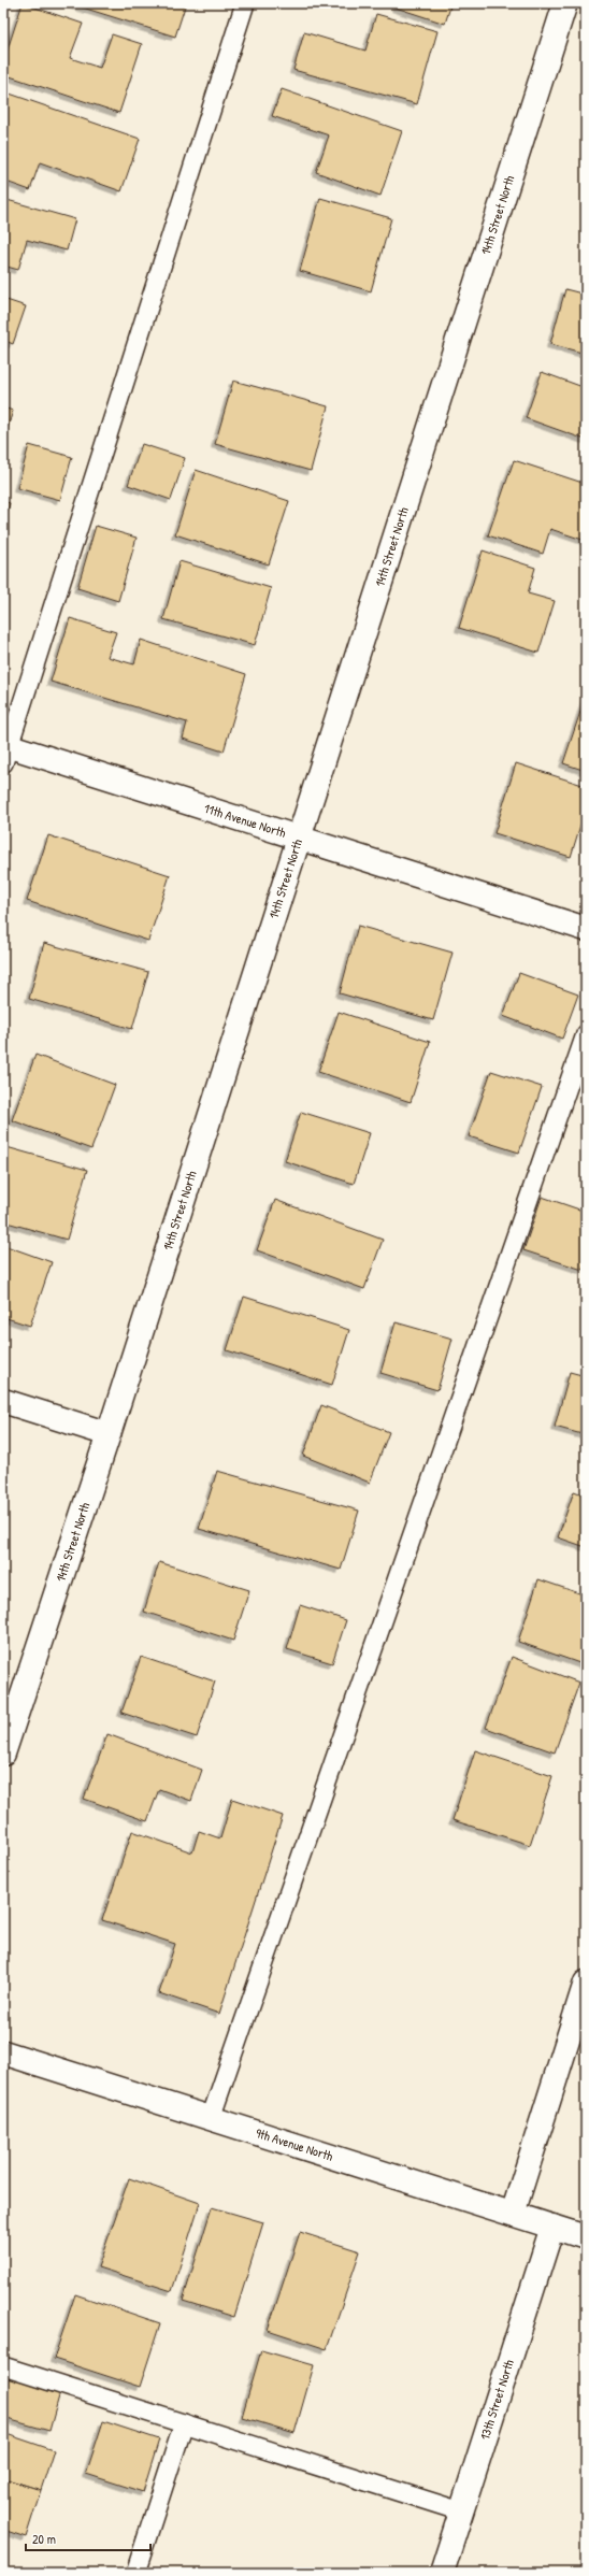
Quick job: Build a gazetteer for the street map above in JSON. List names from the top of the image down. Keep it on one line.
{"streets":{"street":["14th Street North","11th Avenue North","9th Avenue North","13th Street North"]},"crossings":[["14th Street North","11th Avenue North"],["9th Avenue North","13th Street North"]],"scale_bar":"20 m"}
